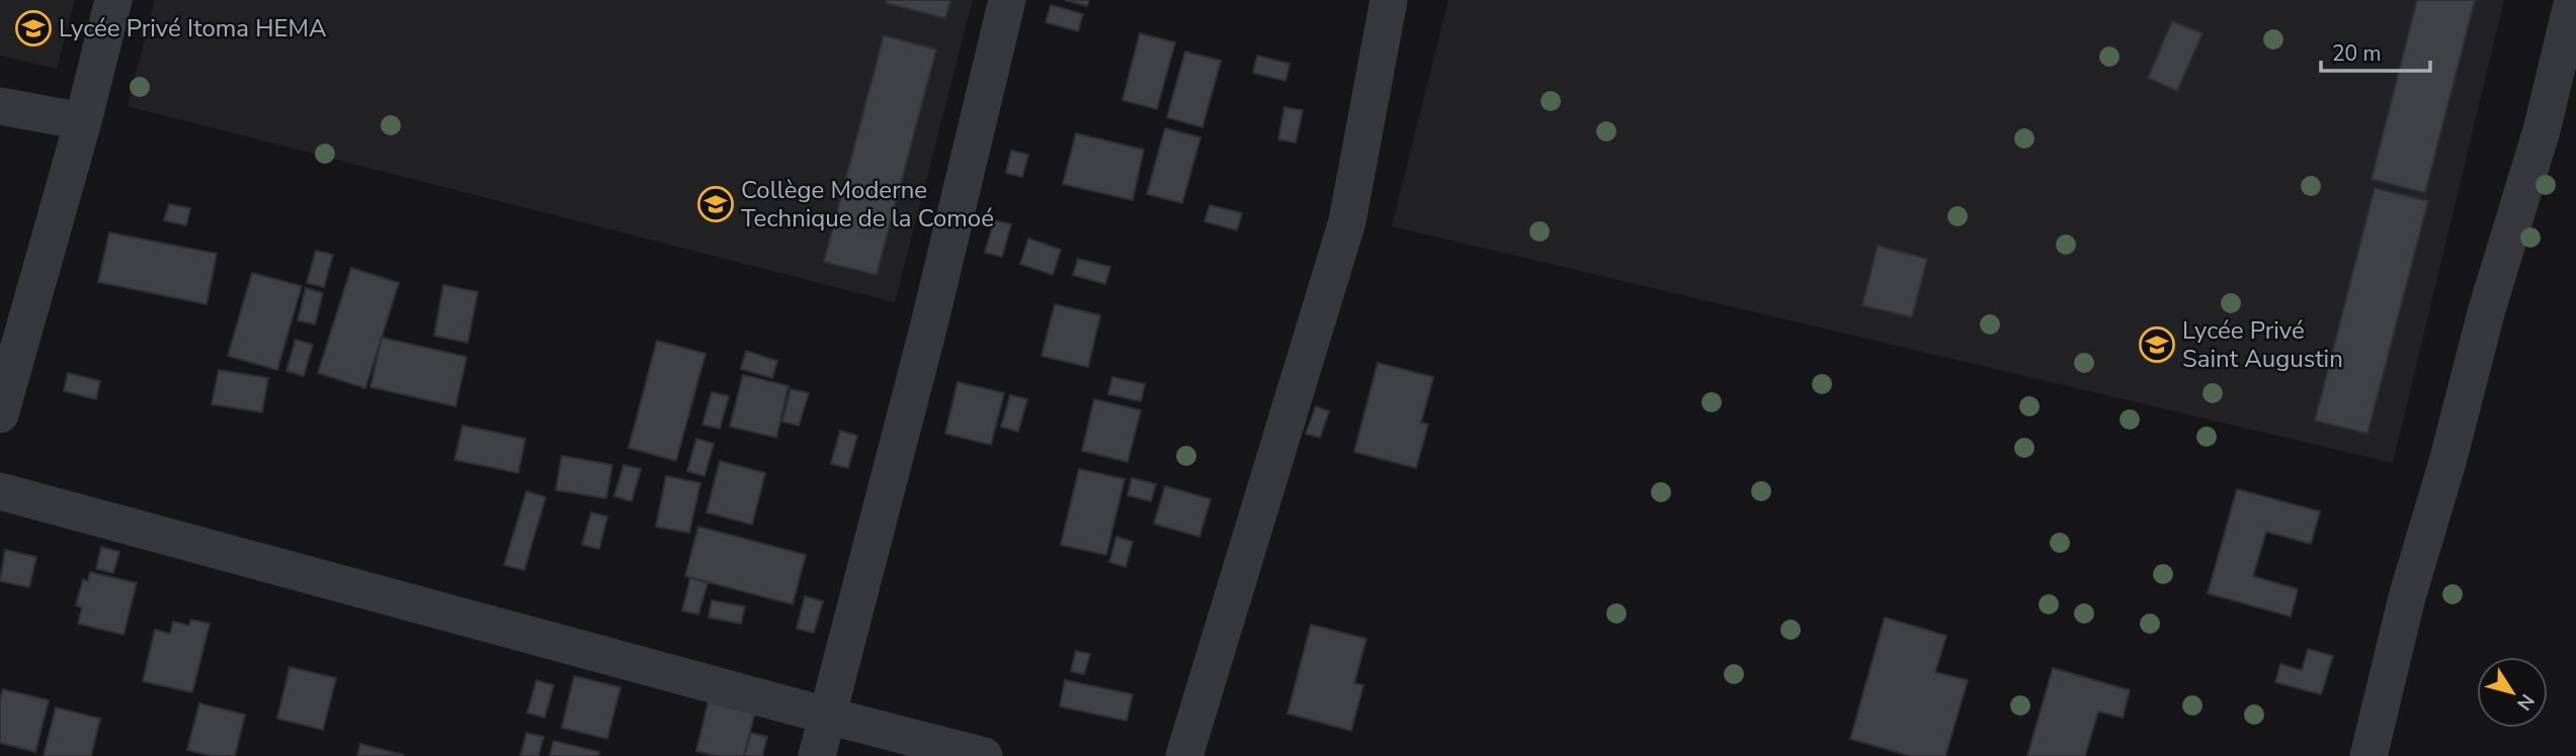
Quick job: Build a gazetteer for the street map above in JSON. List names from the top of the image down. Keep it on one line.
{"places":{"school or university":["Lycée Privé Itoma HEMA","Collège Moderne Technique de la Comoé","Lycée Privé Saint Augustin"]},"scale_bar":"20 m","north":"bottom right"}
